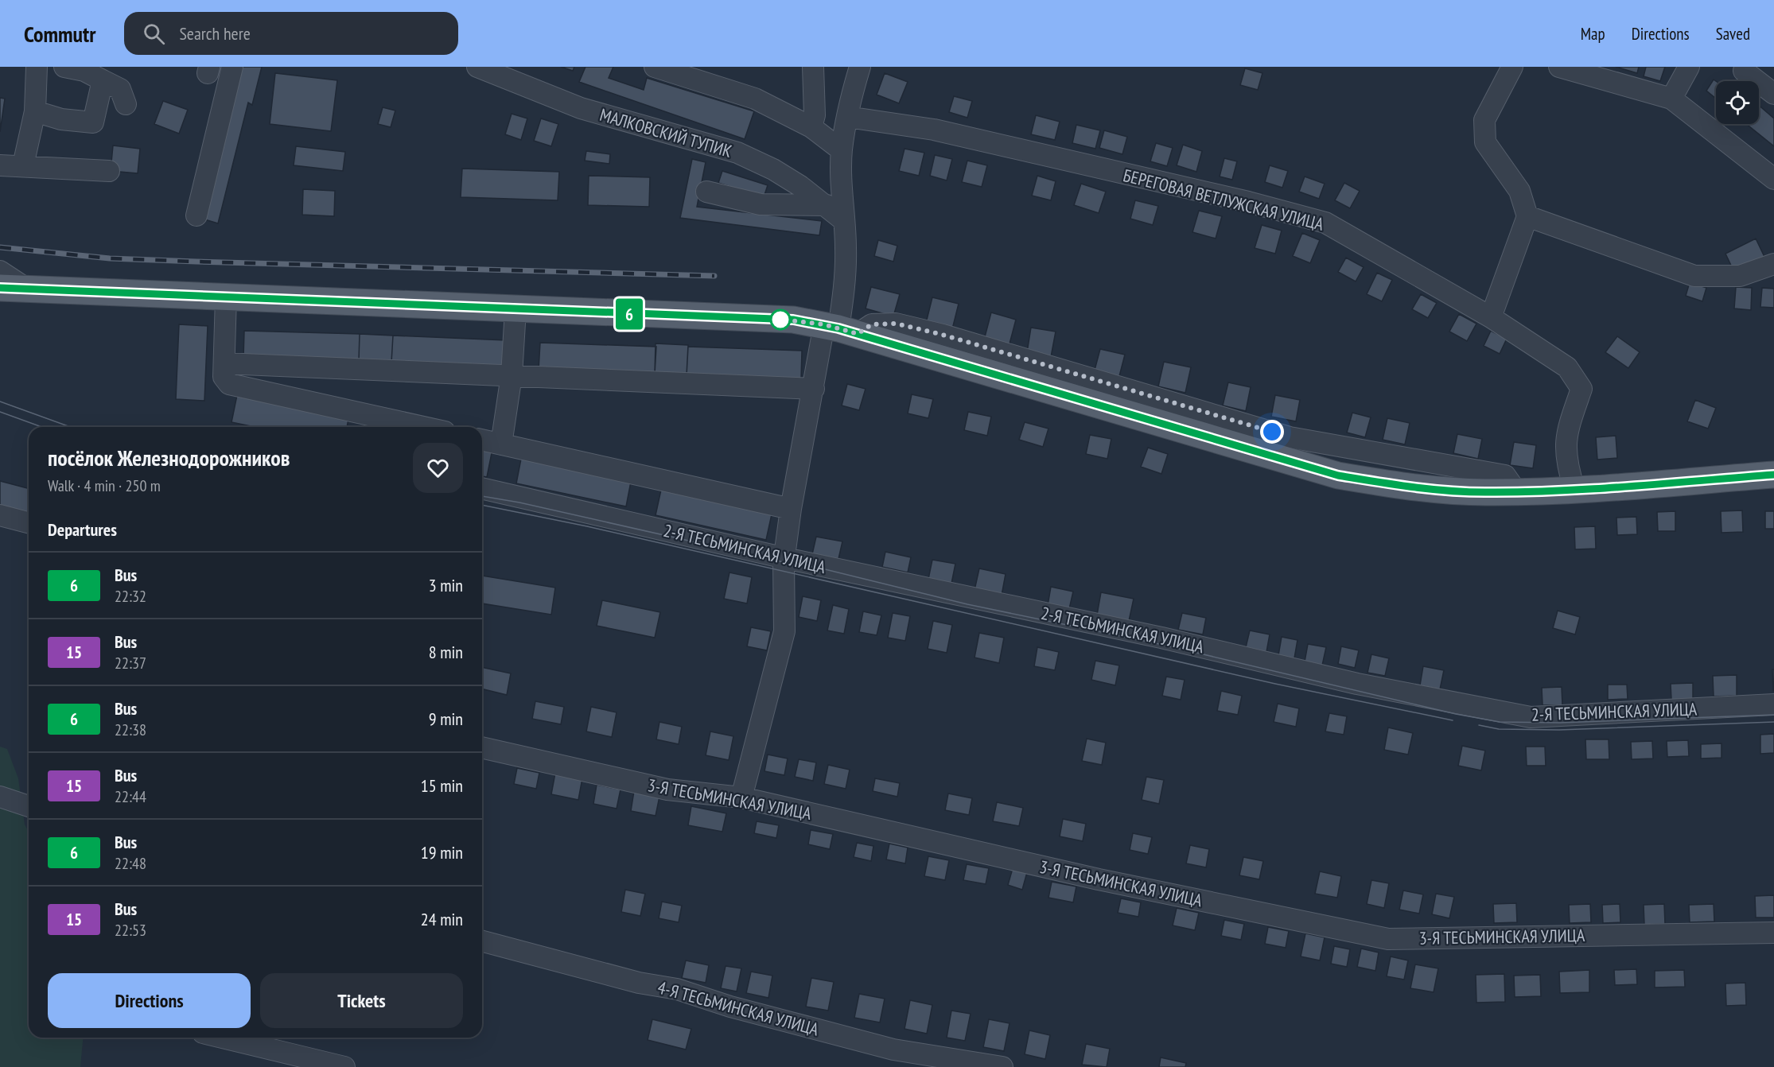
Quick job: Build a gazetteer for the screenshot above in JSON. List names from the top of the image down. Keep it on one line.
{"streets":{"street":["МАЛКОВСКИЙ ТУПИК","БЕРЕГОВАЯ ВЕТЛУЖСКАЯ УЛИЦА","2-Я ТЕСЬМИНСКАЯ УЛИЦА","3-Я ТЕСЬМИНСКАЯ УЛИЦА","4-Я ТЕСЬМИНСКАЯ УЛИЦА"]},"lines":["bus line 6"],"page":{"header":"Commutr","search":"Search here","nav":["Map","Directions","Saved"],"on_map":"6","heading":[["посёлок Железнодорожников","Walk · 4 min · 250 m"],"Departures"],"list":[{"mark":"6","name":"Bus","note":"22:32","value":"3 min"},{"mark":"15","name":"Bus","note":"22:37","value":"8 min"},{"mark":"6","name":"Bus","note":"22:38","value":"9 min"},{"mark":"15","name":"Bus","note":"22:44","value":"15 min"},{"mark":"6","name":"Bus","note":"22:48","value":"19 min"},{"mark":"15","name":"Bus","note":"22:53","value":"24 min"}],"buttons":["Directions","Tickets"]}}
